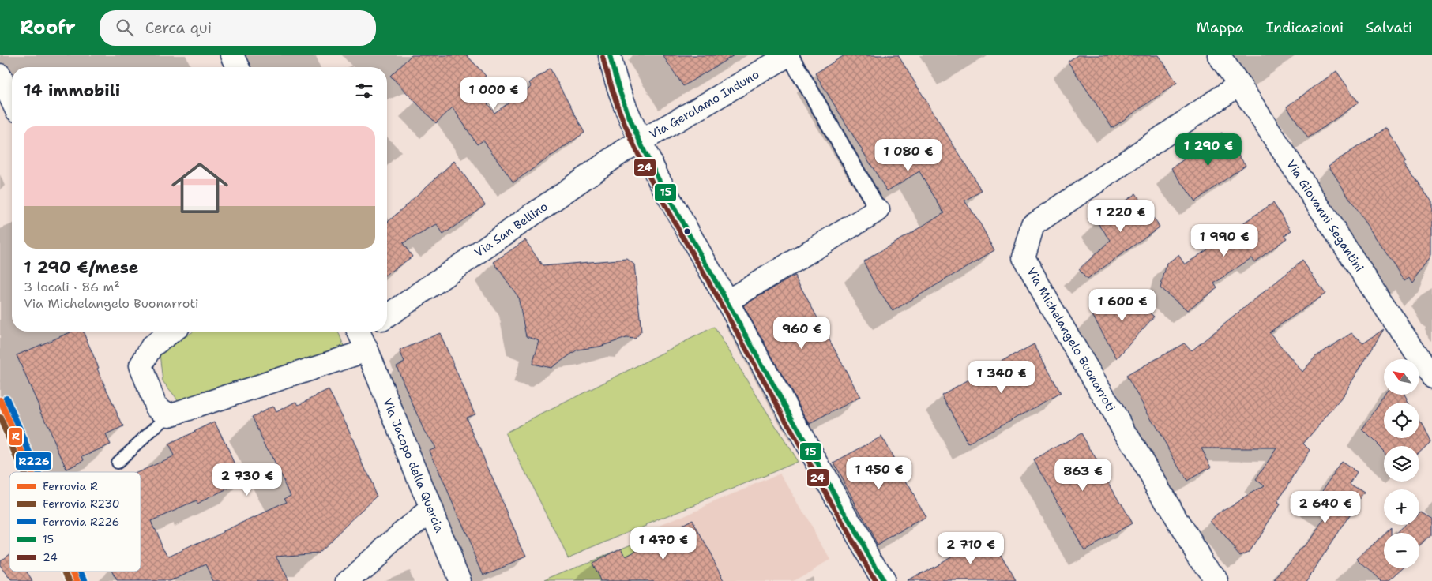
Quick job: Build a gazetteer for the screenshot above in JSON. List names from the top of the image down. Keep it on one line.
{"streets":{"street":["Via Gerolamo Induno","Via Giovanni Segantini","Via San Bellino","Via Michelangelo Buonarroti","Via Jacopo della Quercia"]},"crossings":[["Via Gerolamo Induno","Via San Bellino"],["Via Giovanni Segantini","Via Michelangelo Buonarroti"]],"lines":["transit line 15","transit line 24","rail line R226","rail line R","rail line R230"],"legend":["Ferrovia R","Ferrovia R230","Ferrovia R226","15","24"],"north":"top left","page":{"header":"Roofr","search":"Cerca qui","nav":["Mappa","Indicazioni","Salvati"],"heading":"14 immobili","price":["1 000 €","1 290 €","1 080 €","1 220 €","1 990 €","1 600 €","960 €","1 340 €","1 450 €","863 €","2 730 €","2 640 €","1 470 €","2 710 €"],"list":[{"name":"1 290 €/mese","note":"3 locali · 86 m² · Via Michelangelo Buonarroti"}],"map_buttons":["+","−"]}}
